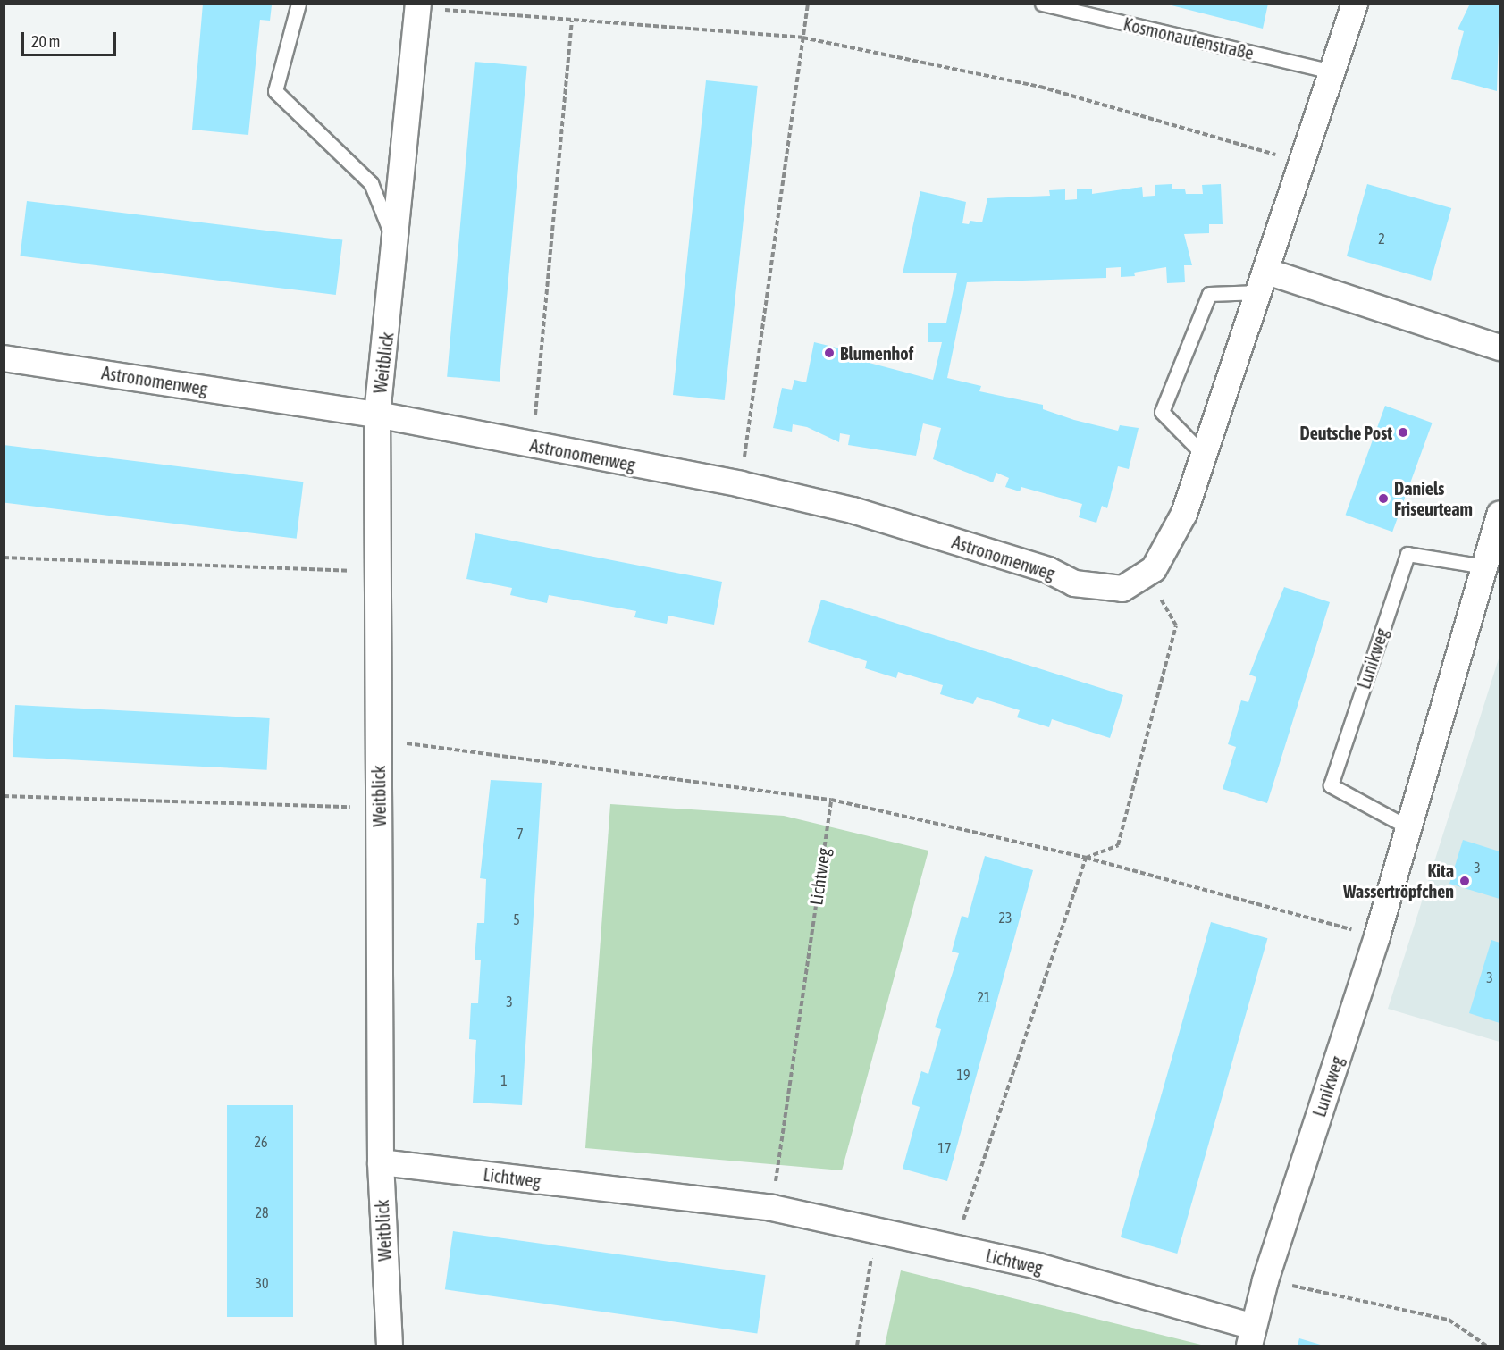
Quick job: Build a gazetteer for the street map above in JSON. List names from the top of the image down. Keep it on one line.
{"streets":{"street":["Weitblick","Astronomenweg","Lunikweg","Lichtweg"],"lane":["Kosmonautenstraße"]},"crossings":[["Weitblick","Astronomenweg"],["Weitblick","Lichtweg"],["Lunikweg","Lichtweg"]],"places":["Blumenhof","Deutsche Post","Daniels Friseurteam","Kita Wassertröpfchen"],"house_numbers":["2","7","3","23","5","3","21","3","19","1","26","17","28","30"],"scale_bar":"20 m"}
